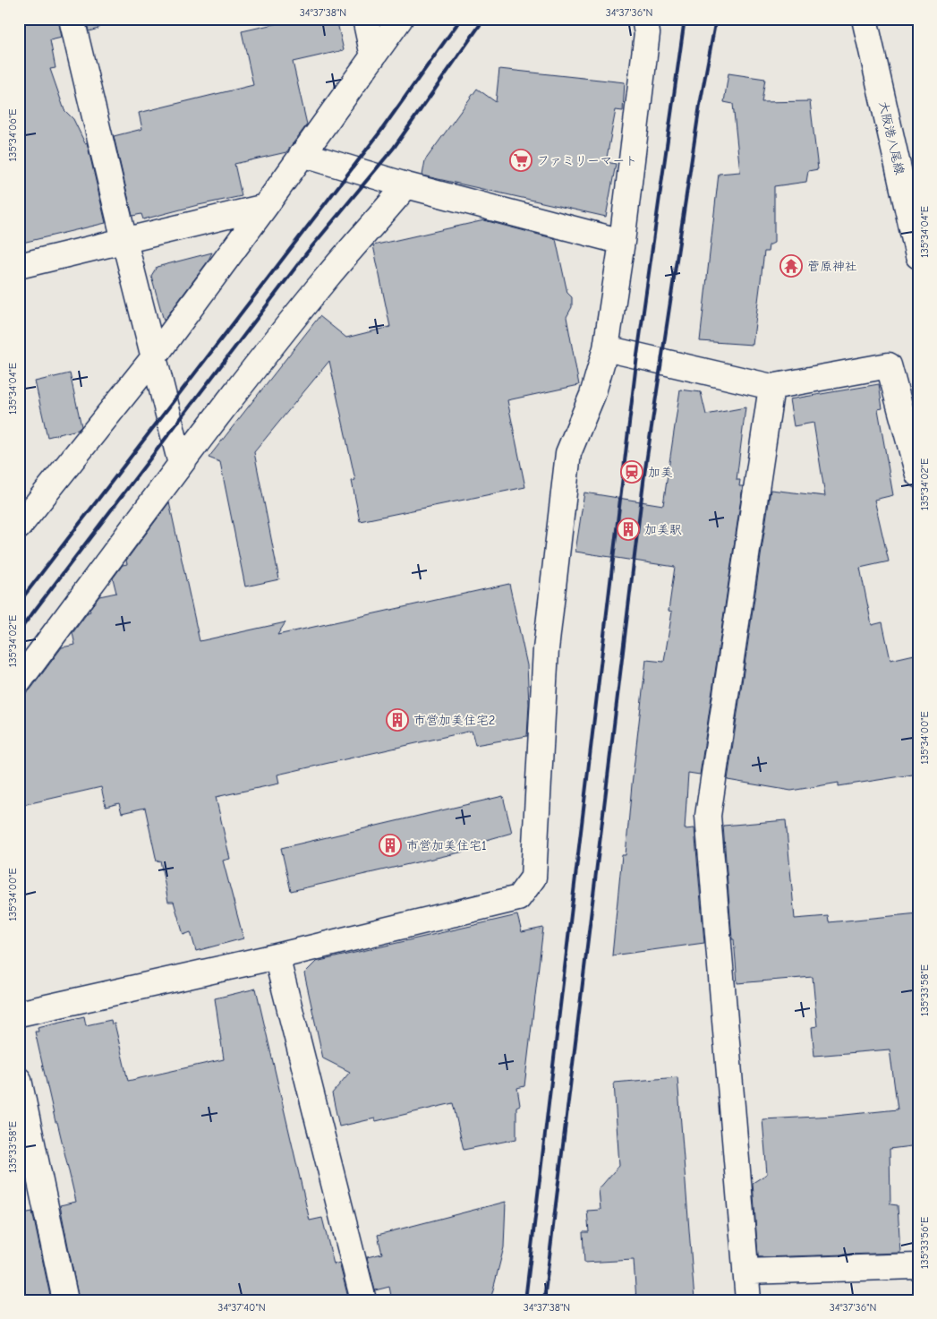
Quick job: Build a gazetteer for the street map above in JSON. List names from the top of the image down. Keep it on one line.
{"streets":{"street":["大阪港八尾線"]},"places":{"supermarket":["ファミリーマート"],"temple":["菅原神社"],"station":["加美"],"building":["加美駅","市営加美住宅2","市営加美住宅1"]},"coordinates":["34°37'38\"N","34°37'36\"N","135°34'06\"E","135°34'04\"E","135°34'02\"E","135°34'00\"E","135°33'58\"E","135°33'56\"E","34°37'40\"N"]}
